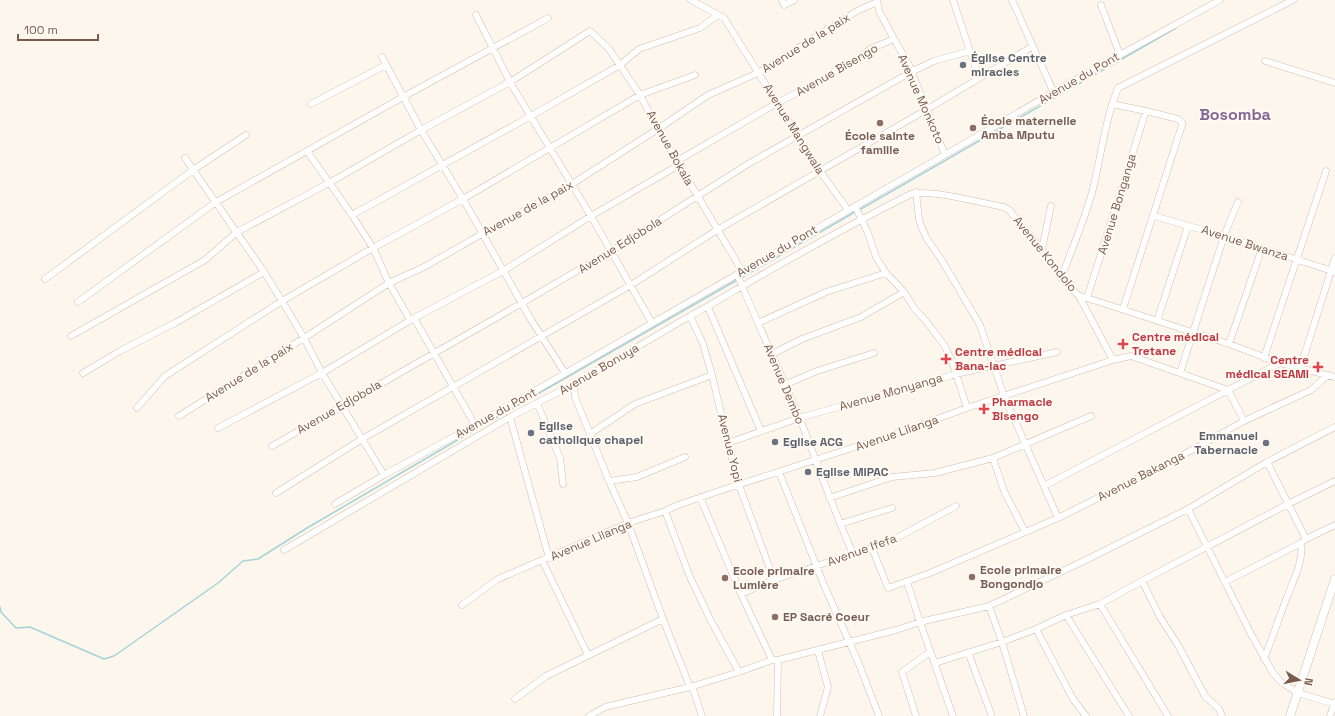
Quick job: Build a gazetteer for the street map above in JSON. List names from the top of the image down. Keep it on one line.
{"streets":{"street":["Avenue de la paix","Avenue Bisengo","Avenue du Pont","Avenue Monkoto","Avenue Mangwala","Avenue Bokala","Avenue Bonganga","Avenue Bwanza","Avenue Edjobola","Avenue Kondolo","Avenue Bonuya","Avenue Dembo","Avenue Monyanga","Avenue Lilanga","Avenue Yopi","Avenue Bakanga","Avenue Ifefa"]},"crossings":[["Avenue de la paix","Avenue Monkoto"],["Avenue de la paix","Avenue Mangwala"],["Avenue de la paix","Avenue Bokala"],["Avenue Bisengo","Avenue Monkoto"],["Avenue Bisengo","Avenue Mangwala"],["Avenue Bisengo","Avenue Bokala"],["Avenue du Pont","Avenue Monkoto"],["Avenue du Pont","Avenue Mangwala"],["Avenue du Pont","Avenue Bokala"],["Avenue du Pont","Avenue Bonuya"],["Avenue du Pont","Avenue Dembo"],["Avenue Monkoto","Avenue Edjobola"],["Avenue Mangwala","Avenue Edjobola"],["Avenue Bokala","Avenue Edjobola"],["Avenue Bokala","Avenue Bonuya"],["Avenue Bokala","Avenue Dembo"],["Avenue Kondolo","Avenue Bonuya"],["Avenue Kondolo","Avenue Lilanga"],["Avenue Bonuya","Avenue Dembo"],["Avenue Bonuya","Avenue Yopi"],["Avenue Dembo","Avenue Monyanga"],["Avenue Dembo","Avenue Lilanga"],["Avenue Dembo","Avenue Ifefa"],["Avenue Monyanga","Avenue Yopi"],["Avenue Lilanga","Avenue Yopi"],["Avenue Yopi","Avenue Ifefa"],["Avenue Bakanga","Avenue Ifefa"]],"districts":["Bosomba"],"places":{"other":["Église Centre miracles","École sainte famille","École maternelle Amba Mputu","Eglise catholique chapel","Eglise ACG","Emmanuel Tabernacle","Eglise MIPAC","Ecole primaire Bongondjo","Ecole primaire Lumière","EP Sacré Coeur"],"health":["Centre médical Tretane","Centre médical Bana-lac","Centre médical SEAMI","Pharmacie Bisengo"]},"scale_bar":"100 m","north":"right"}
